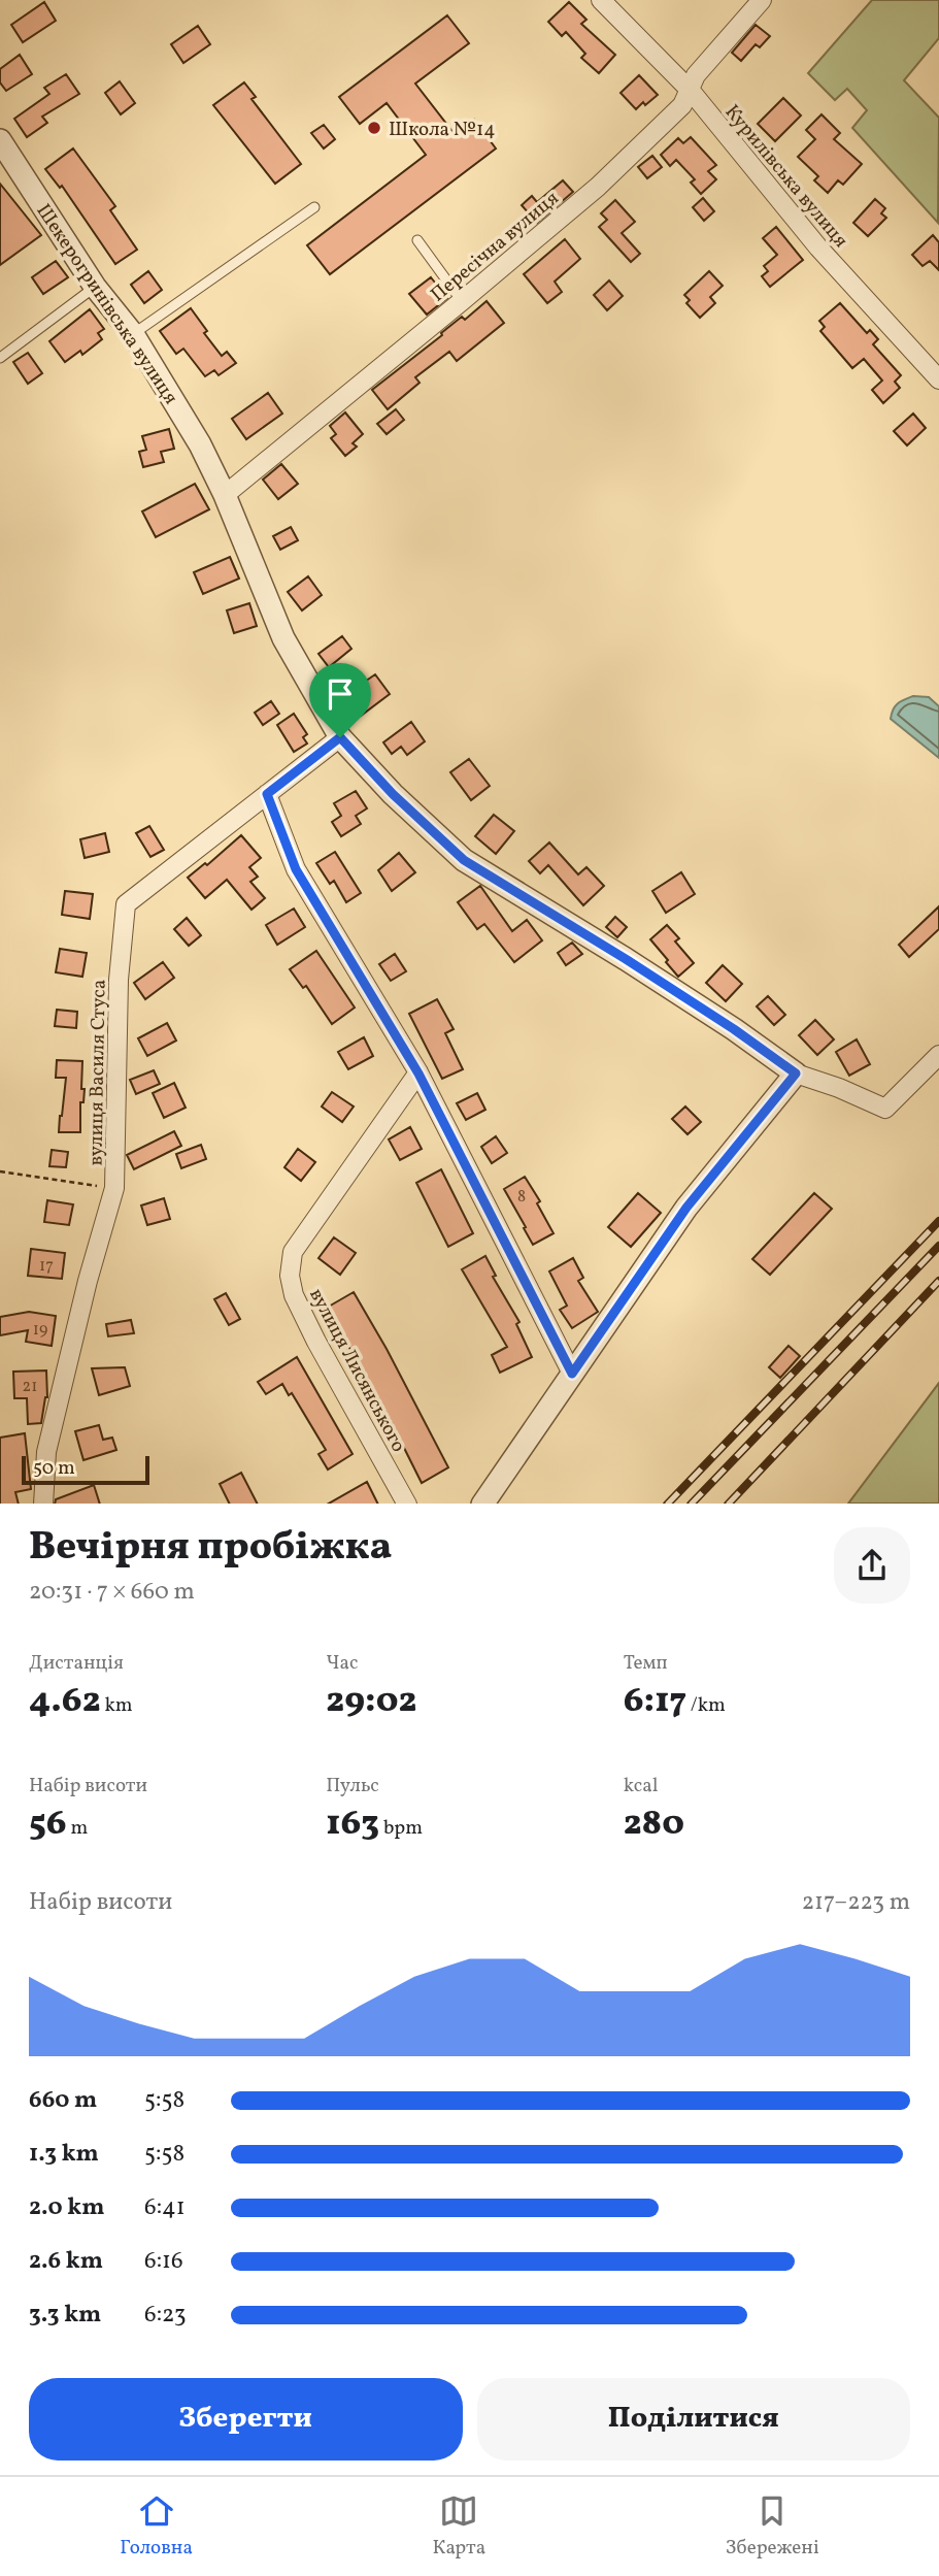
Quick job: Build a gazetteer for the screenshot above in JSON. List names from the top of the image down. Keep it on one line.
{"streets":{"street":["Курилівська вулиця","Пересічна вулиця","Шекерогринівська вулиця","вулиця Василя Стуса","вулиця Лисянського"]},"crossings":[["Курилівська вулиця","Пересічна вулиця"],["Пересічна вулиця","Шекерогринівська вулиця"],["Шекерогринівська вулиця","вулиця Василя Стуса"]],"places":["Школа №14"],"house_numbers":["8","17","19","21"],"scale_bar":"50 m","page":{"scale":"50 m","heading":["Вечірня пробіжка","20:31 · 7 × 660 m"],"stats":[["Дистанція","4.62 km"],["Час","29:02"],["Темп","6:17 /km"],["Набір висоти","56 m"],["Пульс","163 bpm"],["kcal","280"]],"chart":["Набір висоти","217–223 m"],"list":[{"name":"660 m","note":"5:58"},{"name":"1.3 km","note":"5:58"},{"name":"2.0 km","note":"6:41"},{"name":"2.6 km","note":"6:16"},{"name":"3.3 km","note":"6:23"}],"buttons":["Зберегти","Поділитися"],"tabs":["Головна","Карта","Збережені"]}}
